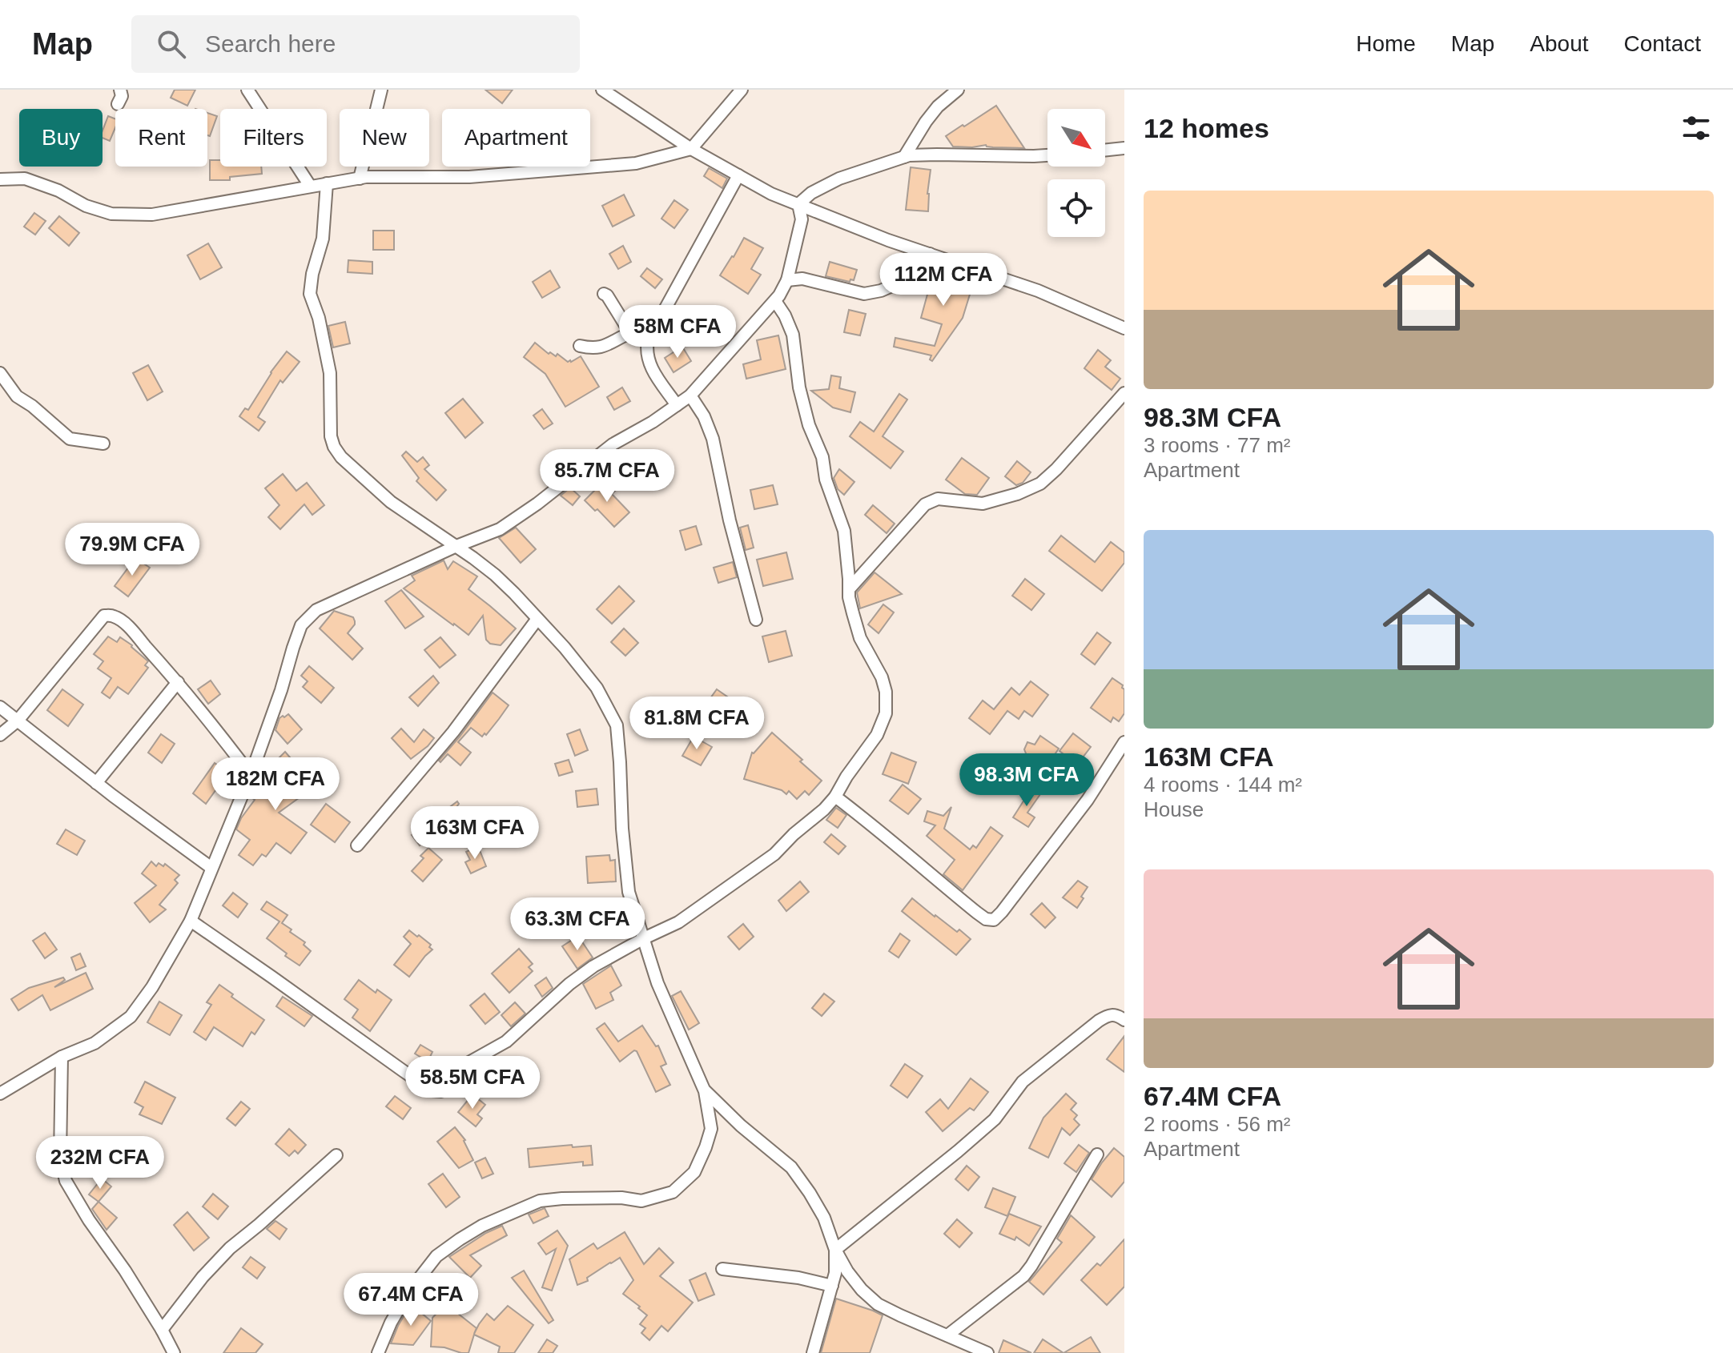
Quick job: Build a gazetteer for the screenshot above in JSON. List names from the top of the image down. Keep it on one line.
{"north":"bottom right","page":{"header":"Map","search":"Search here","nav":["Home","Map","About","Contact"],"heading":"12 homes","chip":["Buy","Rent","Filters","New","Apartment"],"list":[{"name":"98.3M CFA","note":"3 rooms · 77 m² · Apartment"},{"name":"163M CFA","note":"4 rooms · 144 m² · House"},{"name":"67.4M CFA","note":"2 rooms · 56 m² · Apartment"}],"price":["112M CFA","58M CFA","85.7M CFA","79.9M CFA","81.8M CFA","98.3M CFA","182M CFA","163M CFA","63.3M CFA","58.5M CFA","232M CFA","67.4M CFA"]}}
